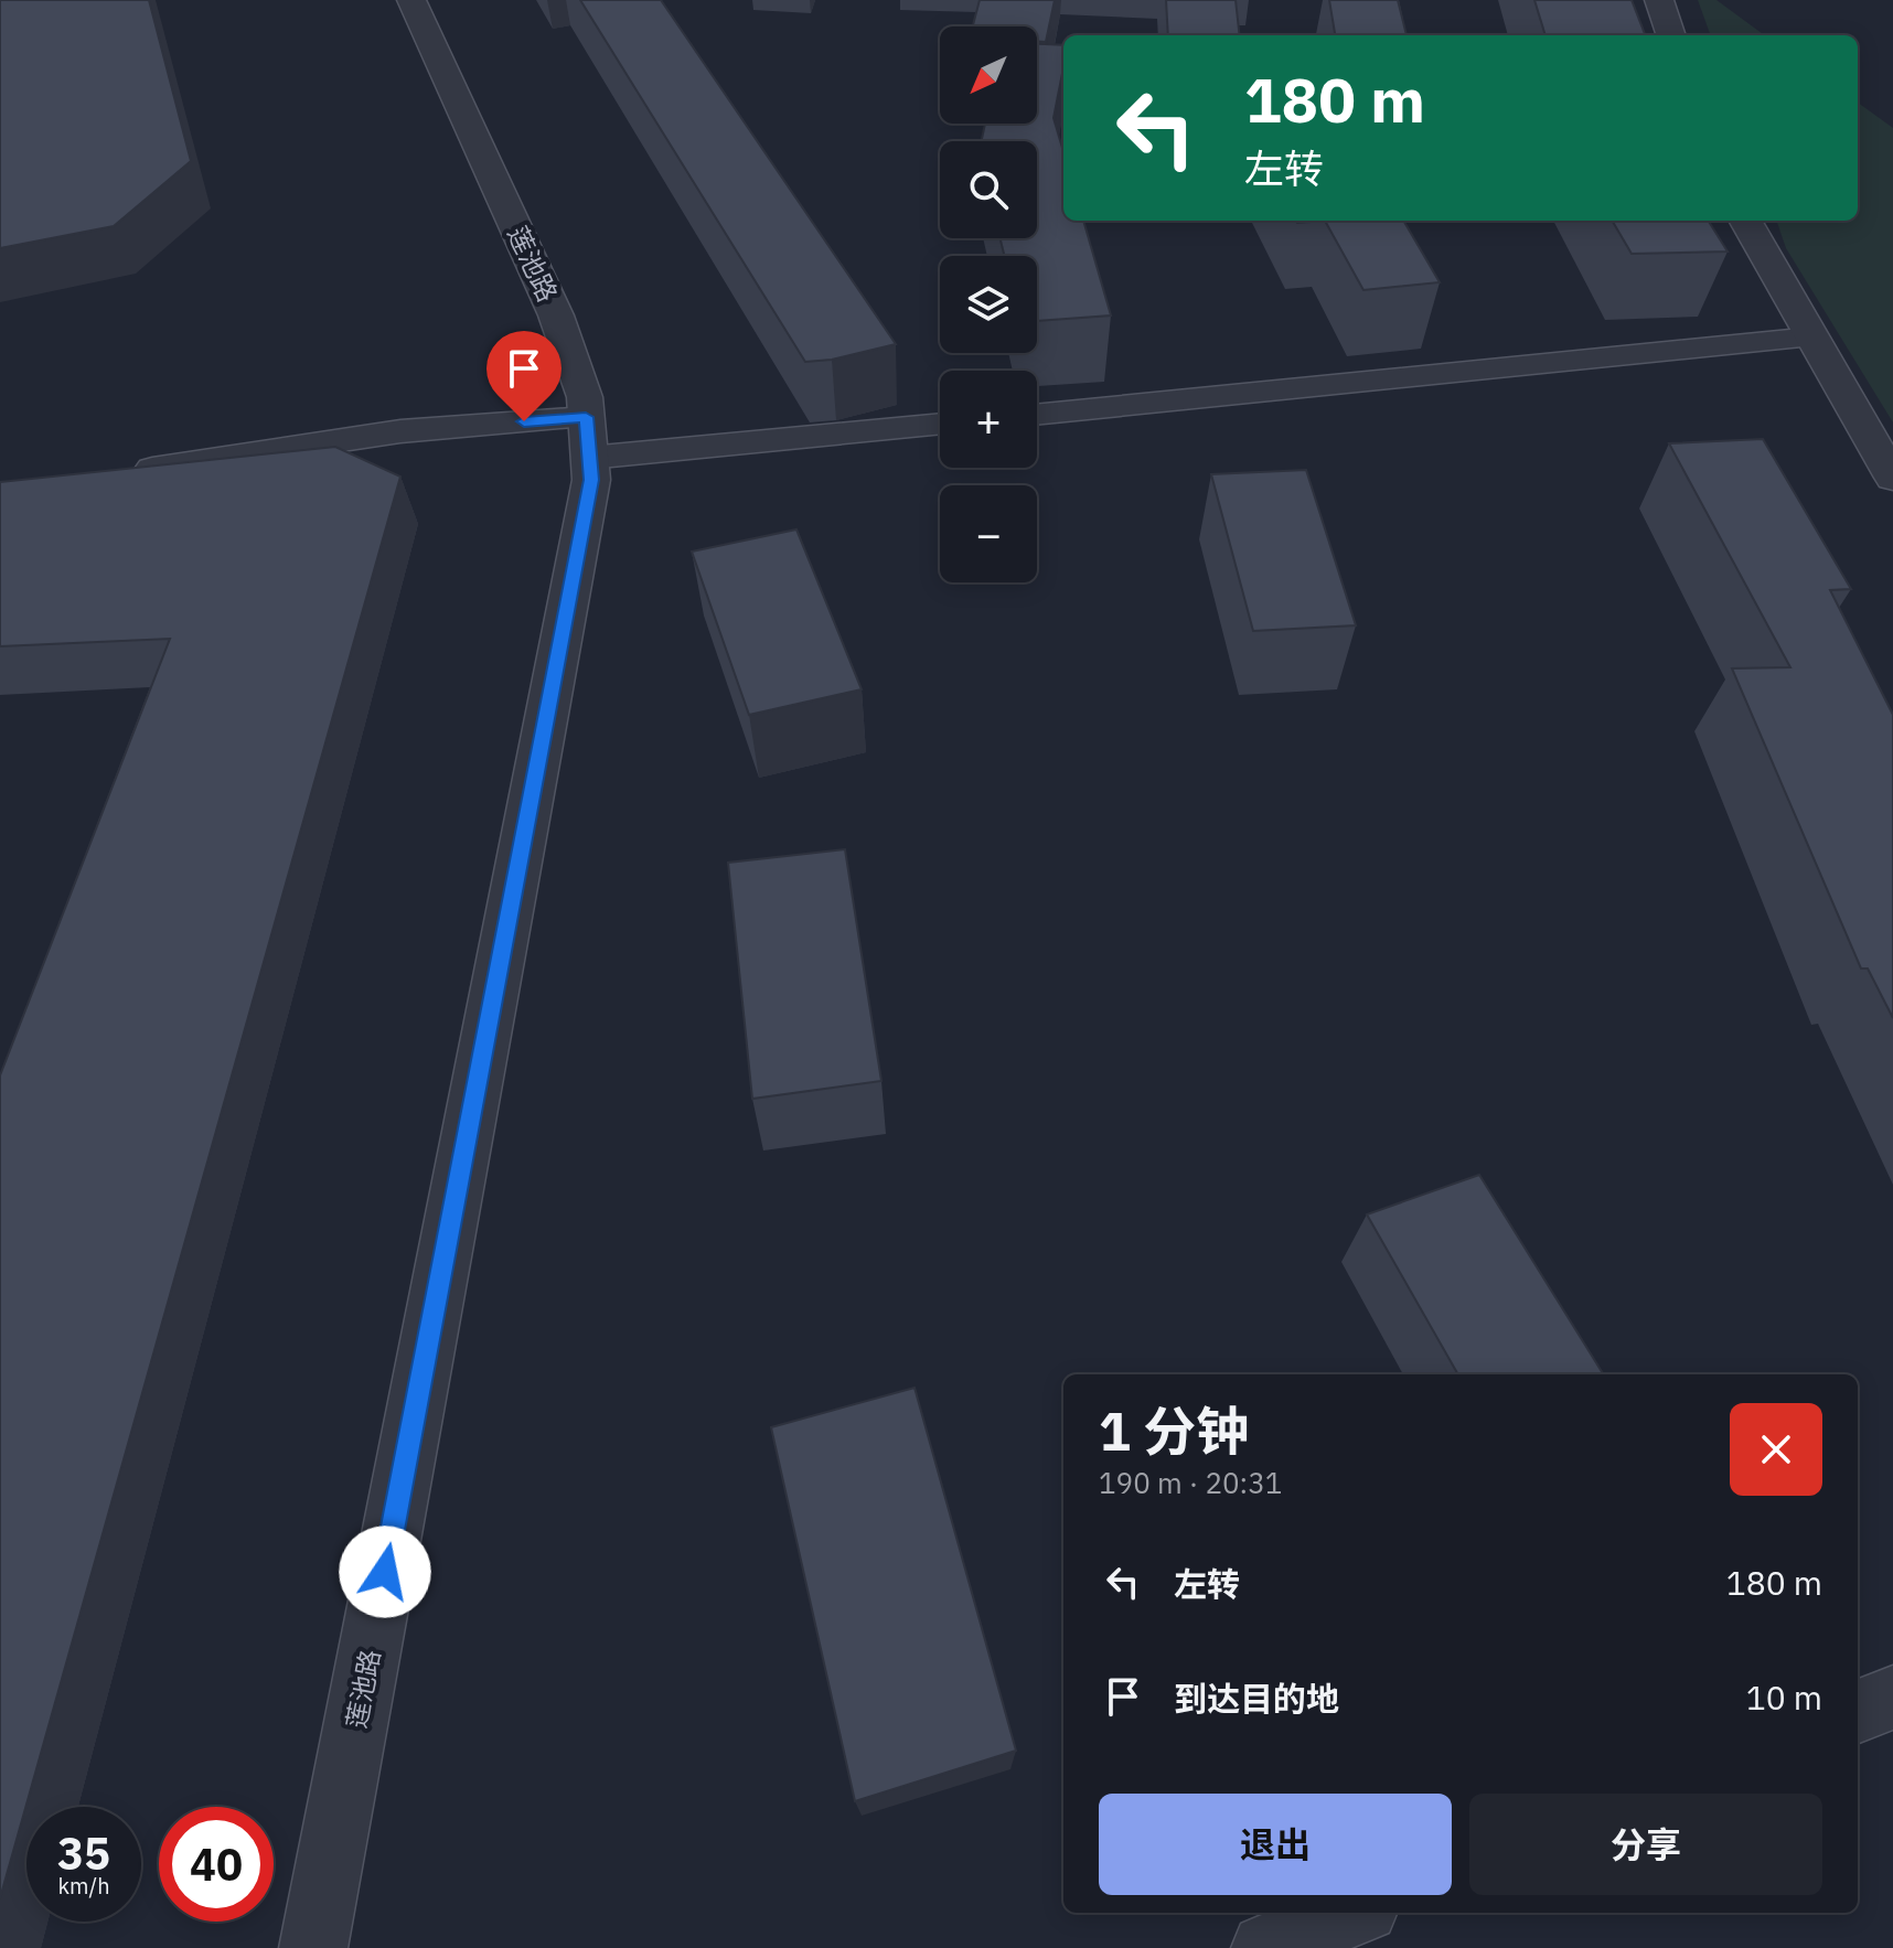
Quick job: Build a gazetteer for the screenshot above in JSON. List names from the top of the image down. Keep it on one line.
{"streets":{"street":["莲池路"]},"north":"bottom left","page":{"map_buttons":["+","−"],"turn":["180 m","左转"],"heading":["1 分钟","190 m · 20:31"],"list":[{"name":"左转","value":"180 m"},{"name":"到达目的地","value":"10 m"}],"buttons":["退出","分享"],"speed":"35 km/h","limit":"40"}}
